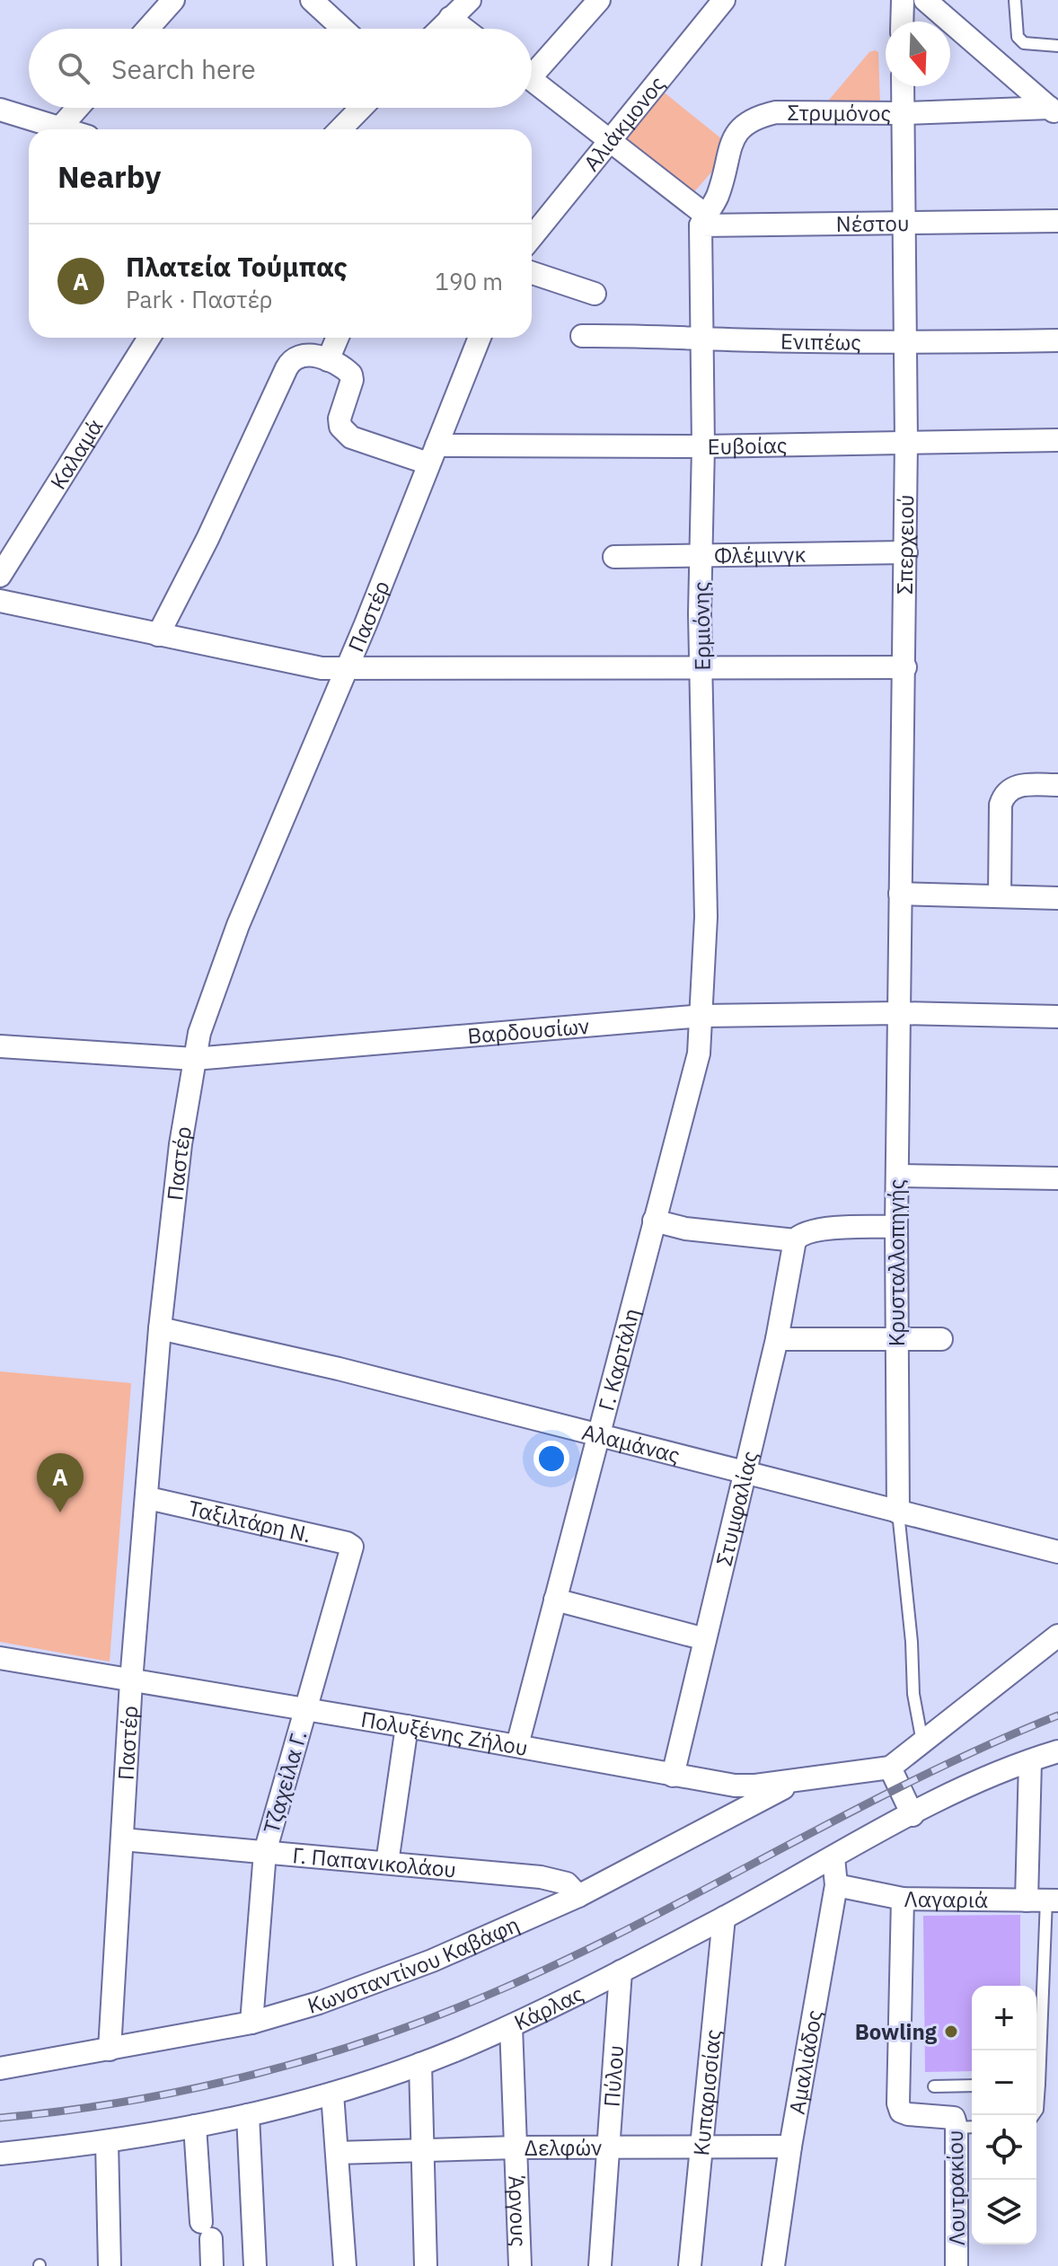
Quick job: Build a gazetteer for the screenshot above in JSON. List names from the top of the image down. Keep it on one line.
{"streets":{"street":["Στρυμόνος","Αλιάκμονος","Νέστου","Ενιπέως","Ευβοίας","Καλαμά","Σπερχειού","Φλέμινγκ","Παστέρ","Ερμιόνης","Βαρδουσίων","Κρυσταλλοπηγής","Γ. Καρτάλη","Αλαμάνας","Στυμφαλίας","Ταξιλτάρη Ν.","Πολυξένης Ζήλου","Τζαχείλα Γ.","Γ. Παπανικολάου","Λαγαριά","Κωνσταντίνου Καβάφη","Κάρλας","Αμαλιάδος","Πύλου","Κυπαρισσίας","Δελφών","Λουτρακίου","Άργους"]},"crossings":[["Στρυμόνος","Νέστου"],["Στρυμόνος","Σπερχειού"],["Στρυμόνος","Ερμιόνης"],["Νέστου","Σπερχειού"],["Νέστου","Ερμιόνης"],["Ενιπέως","Σπερχειού"],["Ενιπέως","Ερμιόνης"],["Ευβοίας","Σπερχειού"],["Ευβοίας","Παστέρ"],["Ευβοίας","Ερμιόνης"],["Σπερχειού","Φλέμινγκ"],["Σπερχειού","Βαρδουσίων"],["Σπερχειού","Κρυσταλλοπηγής"],["Φλέμινγκ","Ερμιόνης"],["Παστέρ","Βαρδουσίων"],["Παστέρ","Αλαμάνας"],["Παστέρ","Ταξιλτάρη Ν."],["Παστέρ","Πολυξένης Ζήλου"],["Παστέρ","Γ. Παπανικολάου"],["Παστέρ","Κωνσταντίνου Καβάφη"],["Ερμιόνης","Βαρδουσίων"],["Ερμιόνης","Γ. Καρτάλη"],["Βαρδουσίων","Κρυσταλλοπηγής"],["Βαρδουσίων","Γ. Καρτάλη"],["Κρυσταλλοπηγής","Αλαμάνας"],["Γ. Καρτάλη","Αλαμάνας"],["Γ. Καρτάλη","Πολυξένης Ζήλου"],["Αλαμάνας","Στυμφαλίας"],["Στυμφαλίας","Πολυξένης Ζήλου"],["Ταξιλτάρη Ν.","Τζαχείλα Γ."],["Πολυξένης Ζήλου","Τζαχείλα Γ."],["Πολυξένης Ζήλου","Κωνσταντίνου Καβάφη"],["Τζαχείλα Γ.","Γ. Παπανικολάου"],["Τζαχείλα Γ.","Κωνσταντίνου Καβάφη"],["Γ. Παπανικολάου","Κωνσταντίνου Καβάφη"],["Λαγαριά","Αμαλιάδος"],["Λαγαριά","Λουτρακίου"],["Κάρλας","Αμαλιάδος"],["Κάρλας","Πύλου"],["Κάρλας","Κυπαρισσίας"],["Κάρλας","Άργους"],["Αμαλιάδος","Δελφών"],["Πύλου","Δελφών"],["Κυπαρισσίας","Δελφών"],["Δελφών","Άργους"]],"places":["Bowling"],"north":"bottom","page":{"search":"Search here","heading":"Nearby","list":[{"mark":"A","name":"Πλατεία Τούμπας","note":"Park · Παστέρ","value":"190 m"}],"pins":"A","map_buttons":["+","−"]}}
